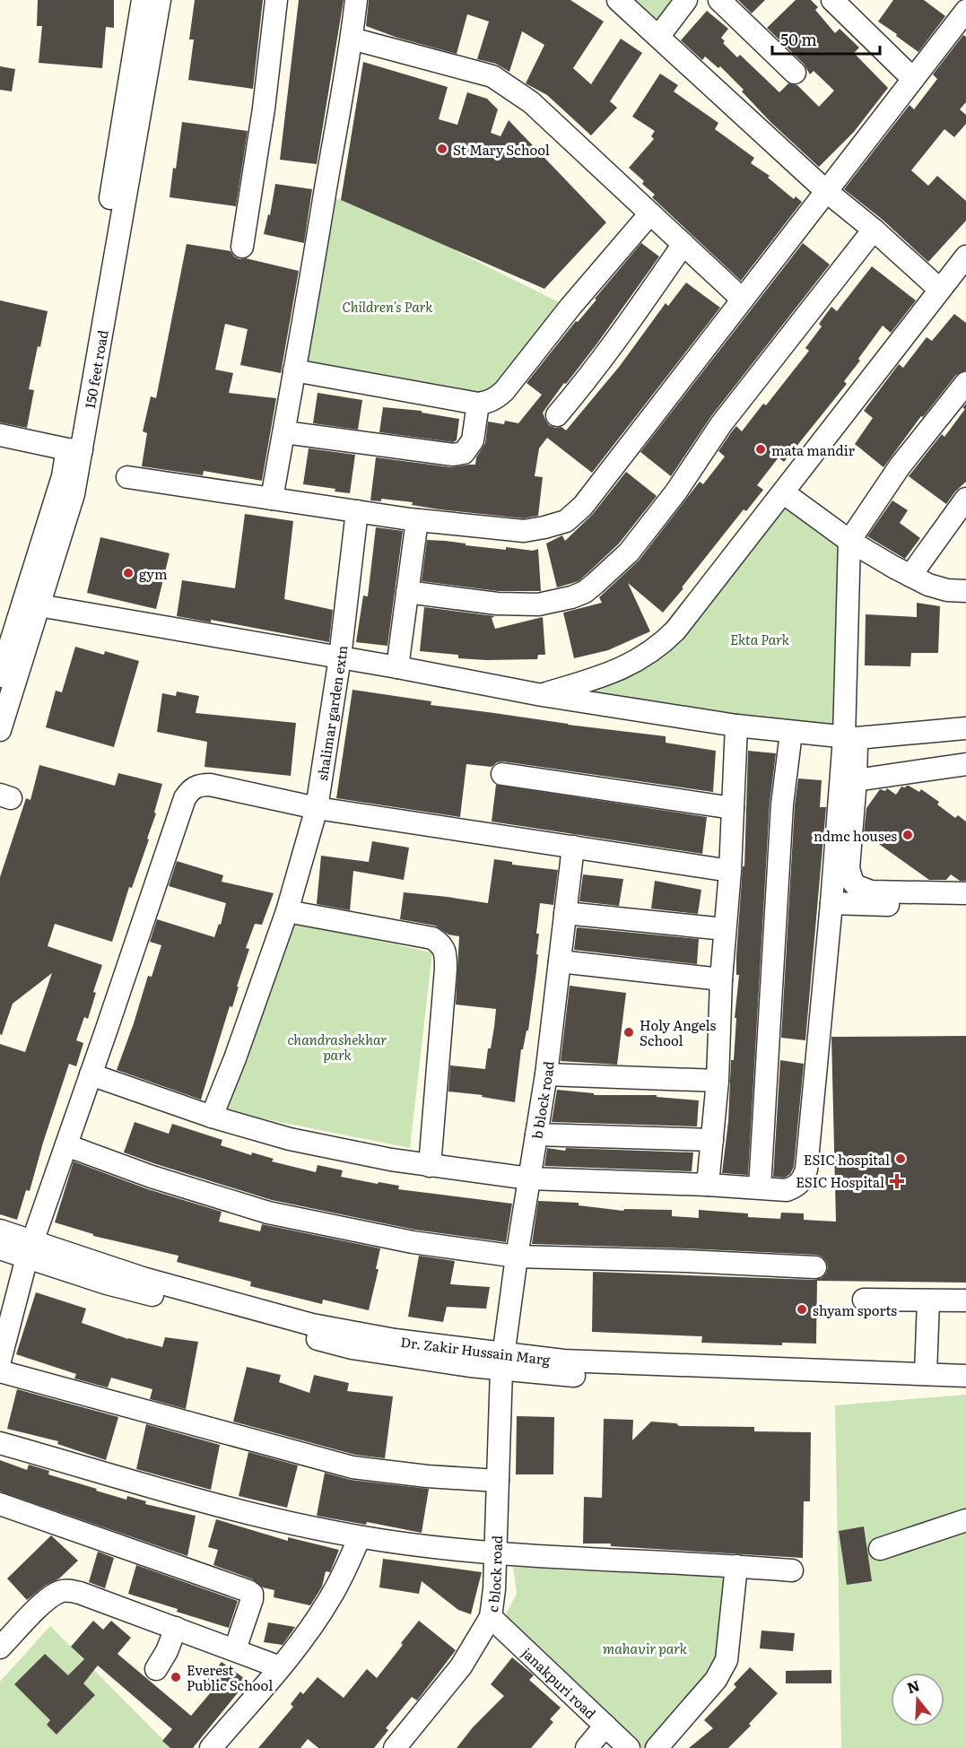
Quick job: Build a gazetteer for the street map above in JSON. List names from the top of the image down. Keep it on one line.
{"streets":{"street":["150 feet road","shalimar garden extn","b block road","Dr. Zakir Hussain Marg","c block road","janakpuri road"]},"crossings":[["b block road","Dr. Zakir Hussain Marg"],["b block road","c block road"],["Dr. Zakir Hussain Marg","c block road"],["c block road","janakpuri road"]],"parks":["Children's Park","Ekta Park","chandrashekhar park","mahavir park"],"places":{"other":["St Mary School","mata mandir","gym","ndmc houses","Holy Angels School","ESIC hospital","shyam sports","Everest Public School"],"health":["ESIC Hospital"]},"scale_bar":"50 m","north":"top"}
